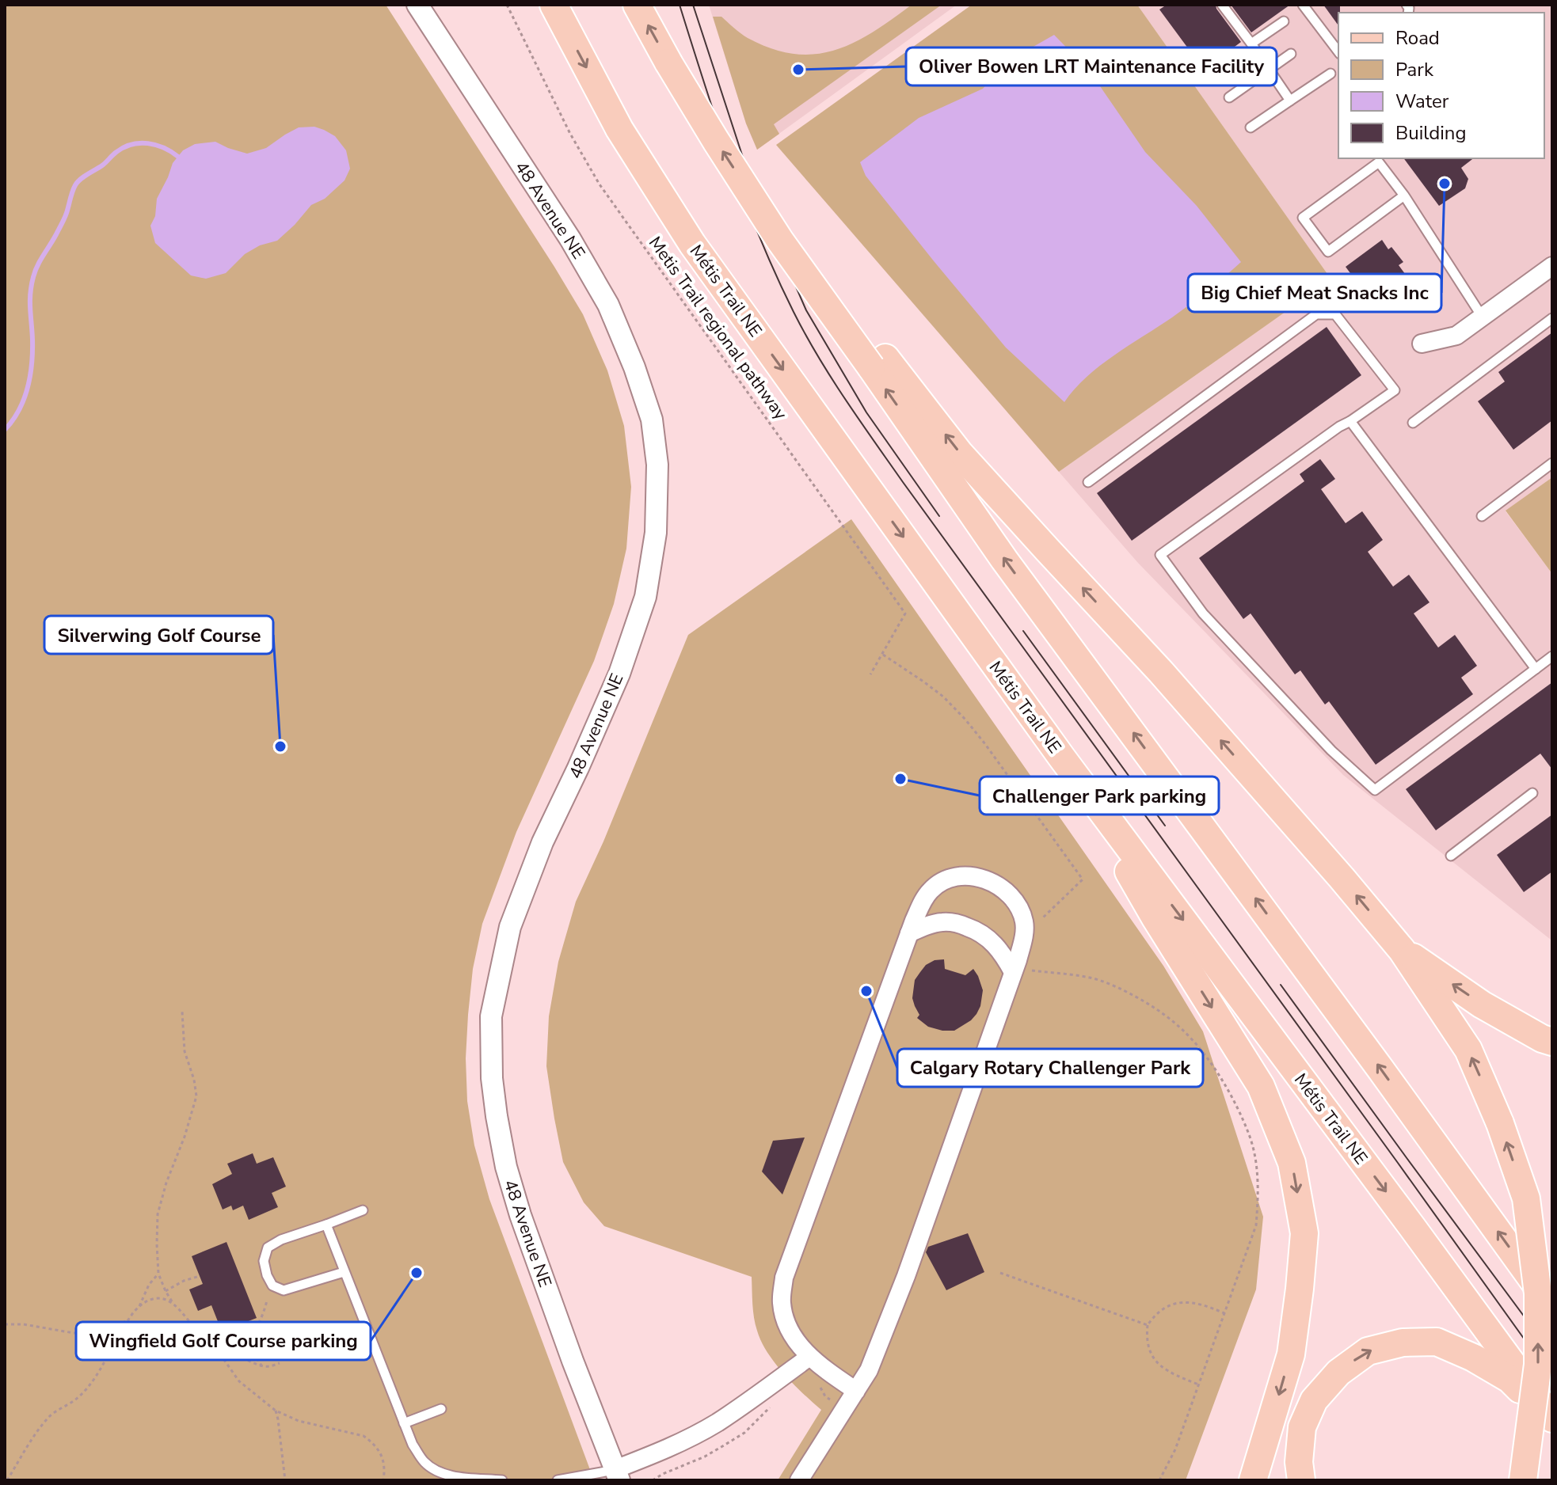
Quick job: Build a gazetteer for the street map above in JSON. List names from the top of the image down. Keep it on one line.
{"streets":{"main road":["Métis Trail NE"],"street":["48 Avenue NE"],"path":["Metis Trail regional pathway"]},"places":["Oliver Bowen LRT Maintenance Facility","Big Chief Meat Snacks Inc","Silverwing Golf Course","Challenger Park parking","Calgary Rotary Challenger Park","Wingfield Golf Course parking"],"legend":["Road","Park","Water","Building"]}
